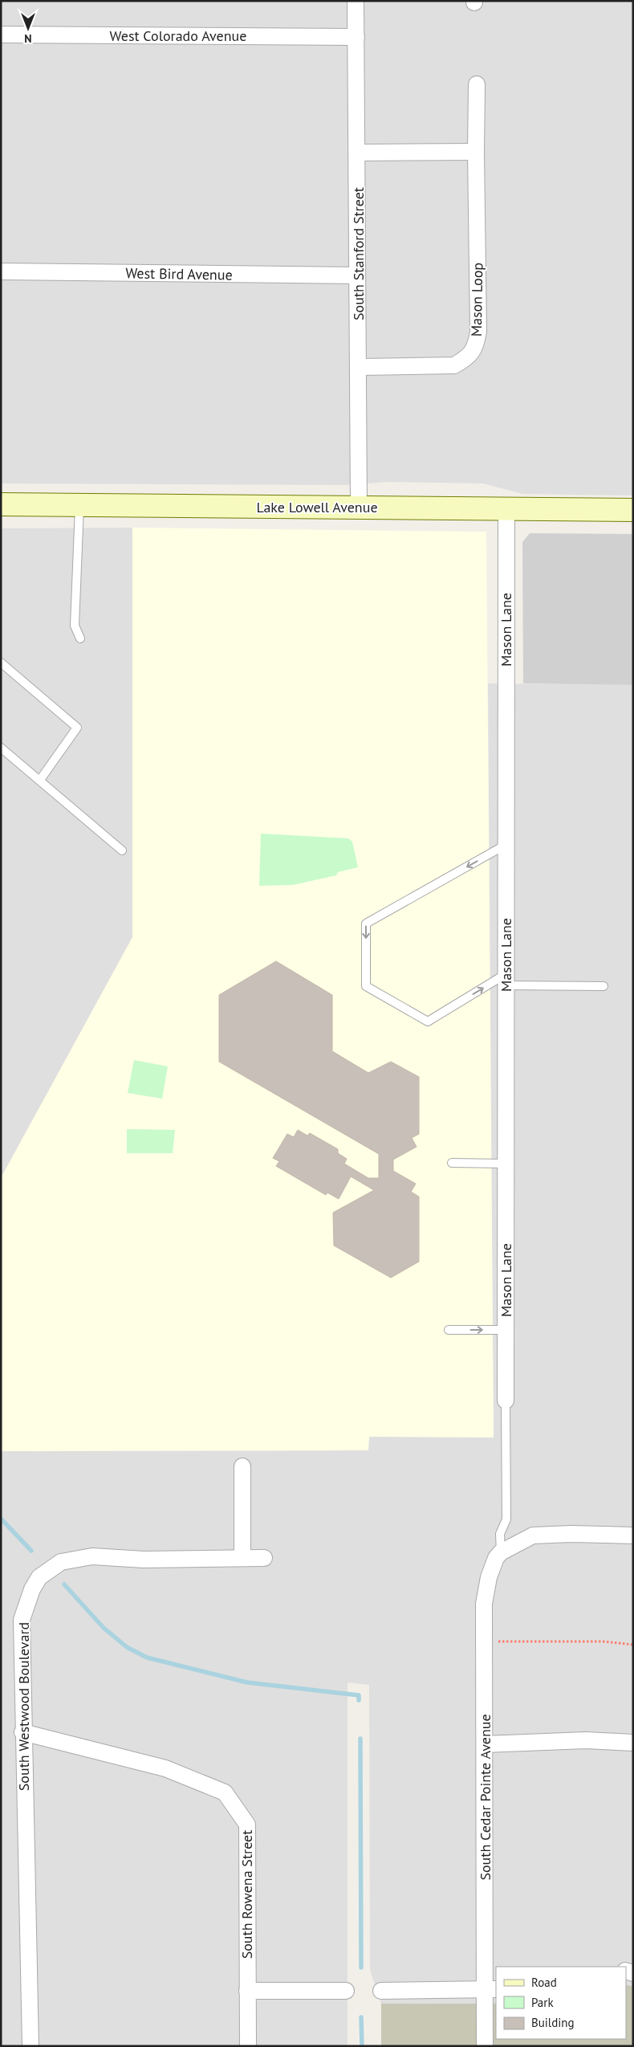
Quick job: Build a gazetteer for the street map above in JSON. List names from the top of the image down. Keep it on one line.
{"streets":{"main road":["Lake Lowell Avenue"],"street":["West Colorado Avenue","South Stanford Street","West Bird Avenue","Mason Loop","Mason Lane","South Westwood Boulevard","South Cedar Pointe Avenue","South Rowena Street"]},"crossings":[["West Colorado Avenue","South Stanford Street"],["South Stanford Street","West Bird Avenue"],["South Stanford Street","Mason Loop"],["South Stanford Street","Lake Lowell Avenue"],["Lake Lowell Avenue","Mason Lane"],["South Westwood Boulevard","South Rowena Street"]],"legend":["Road","Park","Building"],"north":"bottom"}
